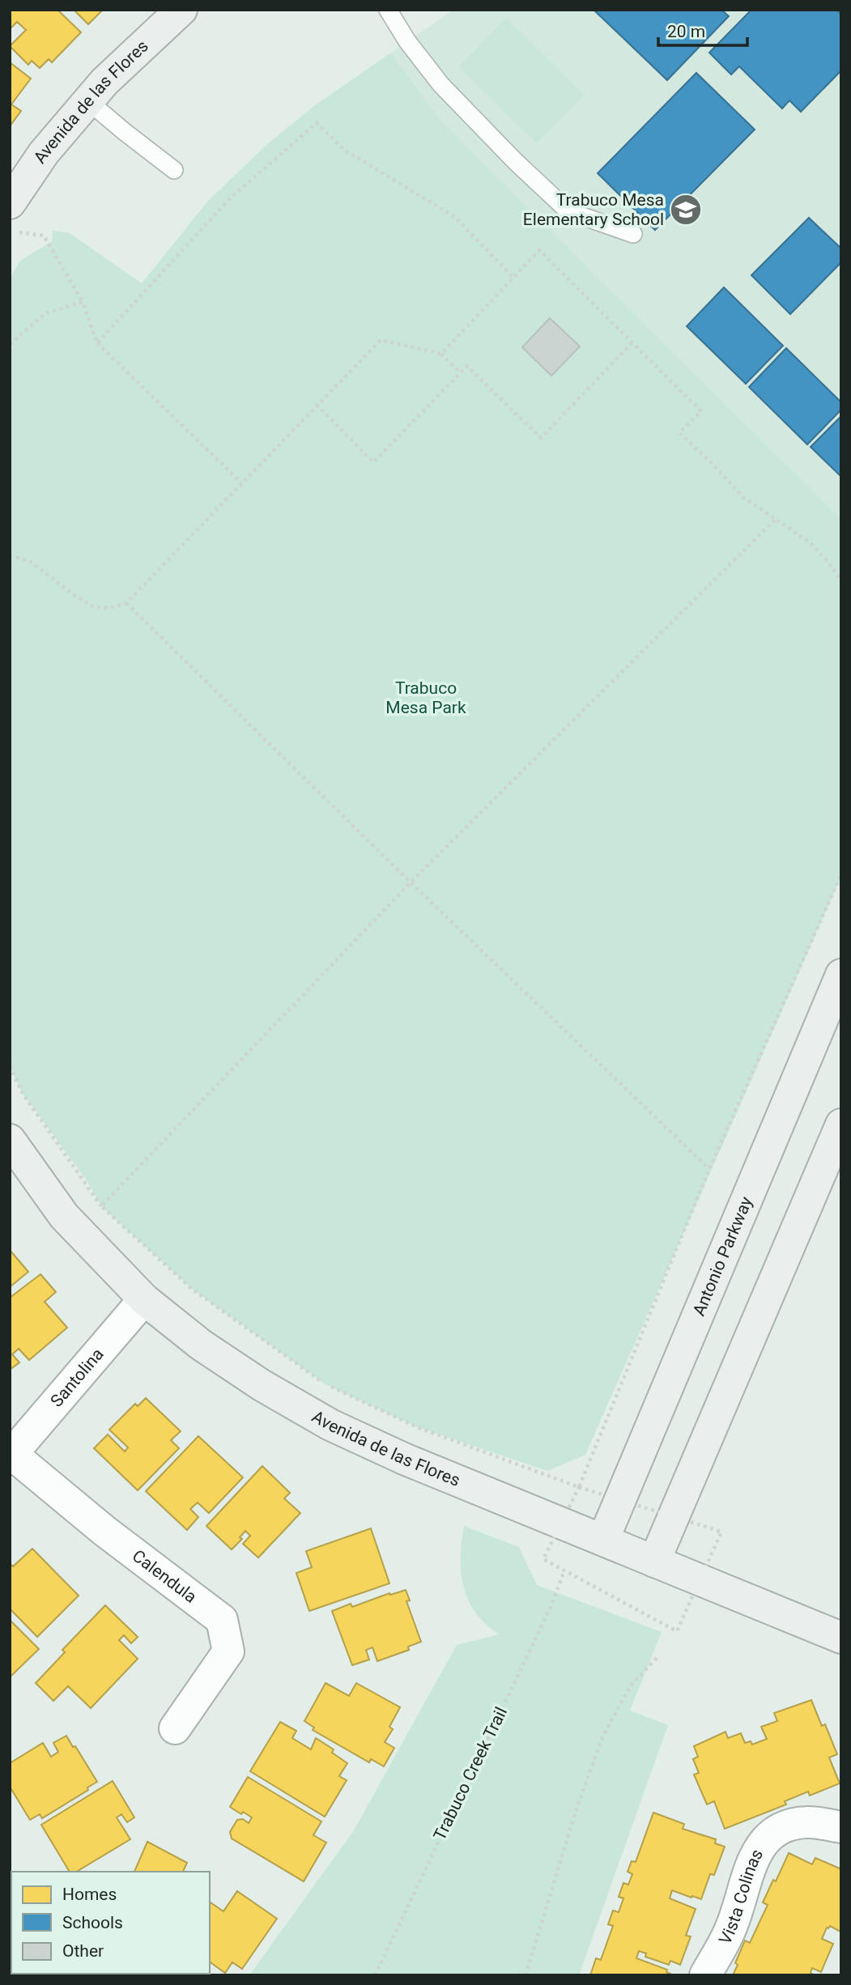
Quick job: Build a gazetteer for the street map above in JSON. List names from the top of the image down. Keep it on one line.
{"streets":{"main road":["Avenida de las Flores","Antonio Parkway"],"street":["Santolina","Calendula","Vista Colinas"],"path":["Trabuco Creek Trail"]},"crossings":[["Avenida de las Flores","Antonio Parkway"],["Avenida de las Flores","Santolina"],["Santolina","Calendula"]],"parks":["Trabuco Mesa Park"],"places":{"school or university":["Trabuco Mesa Elementary School"]},"legend":["Homes","Schools","Other"],"scale_bar":"20 m"}
